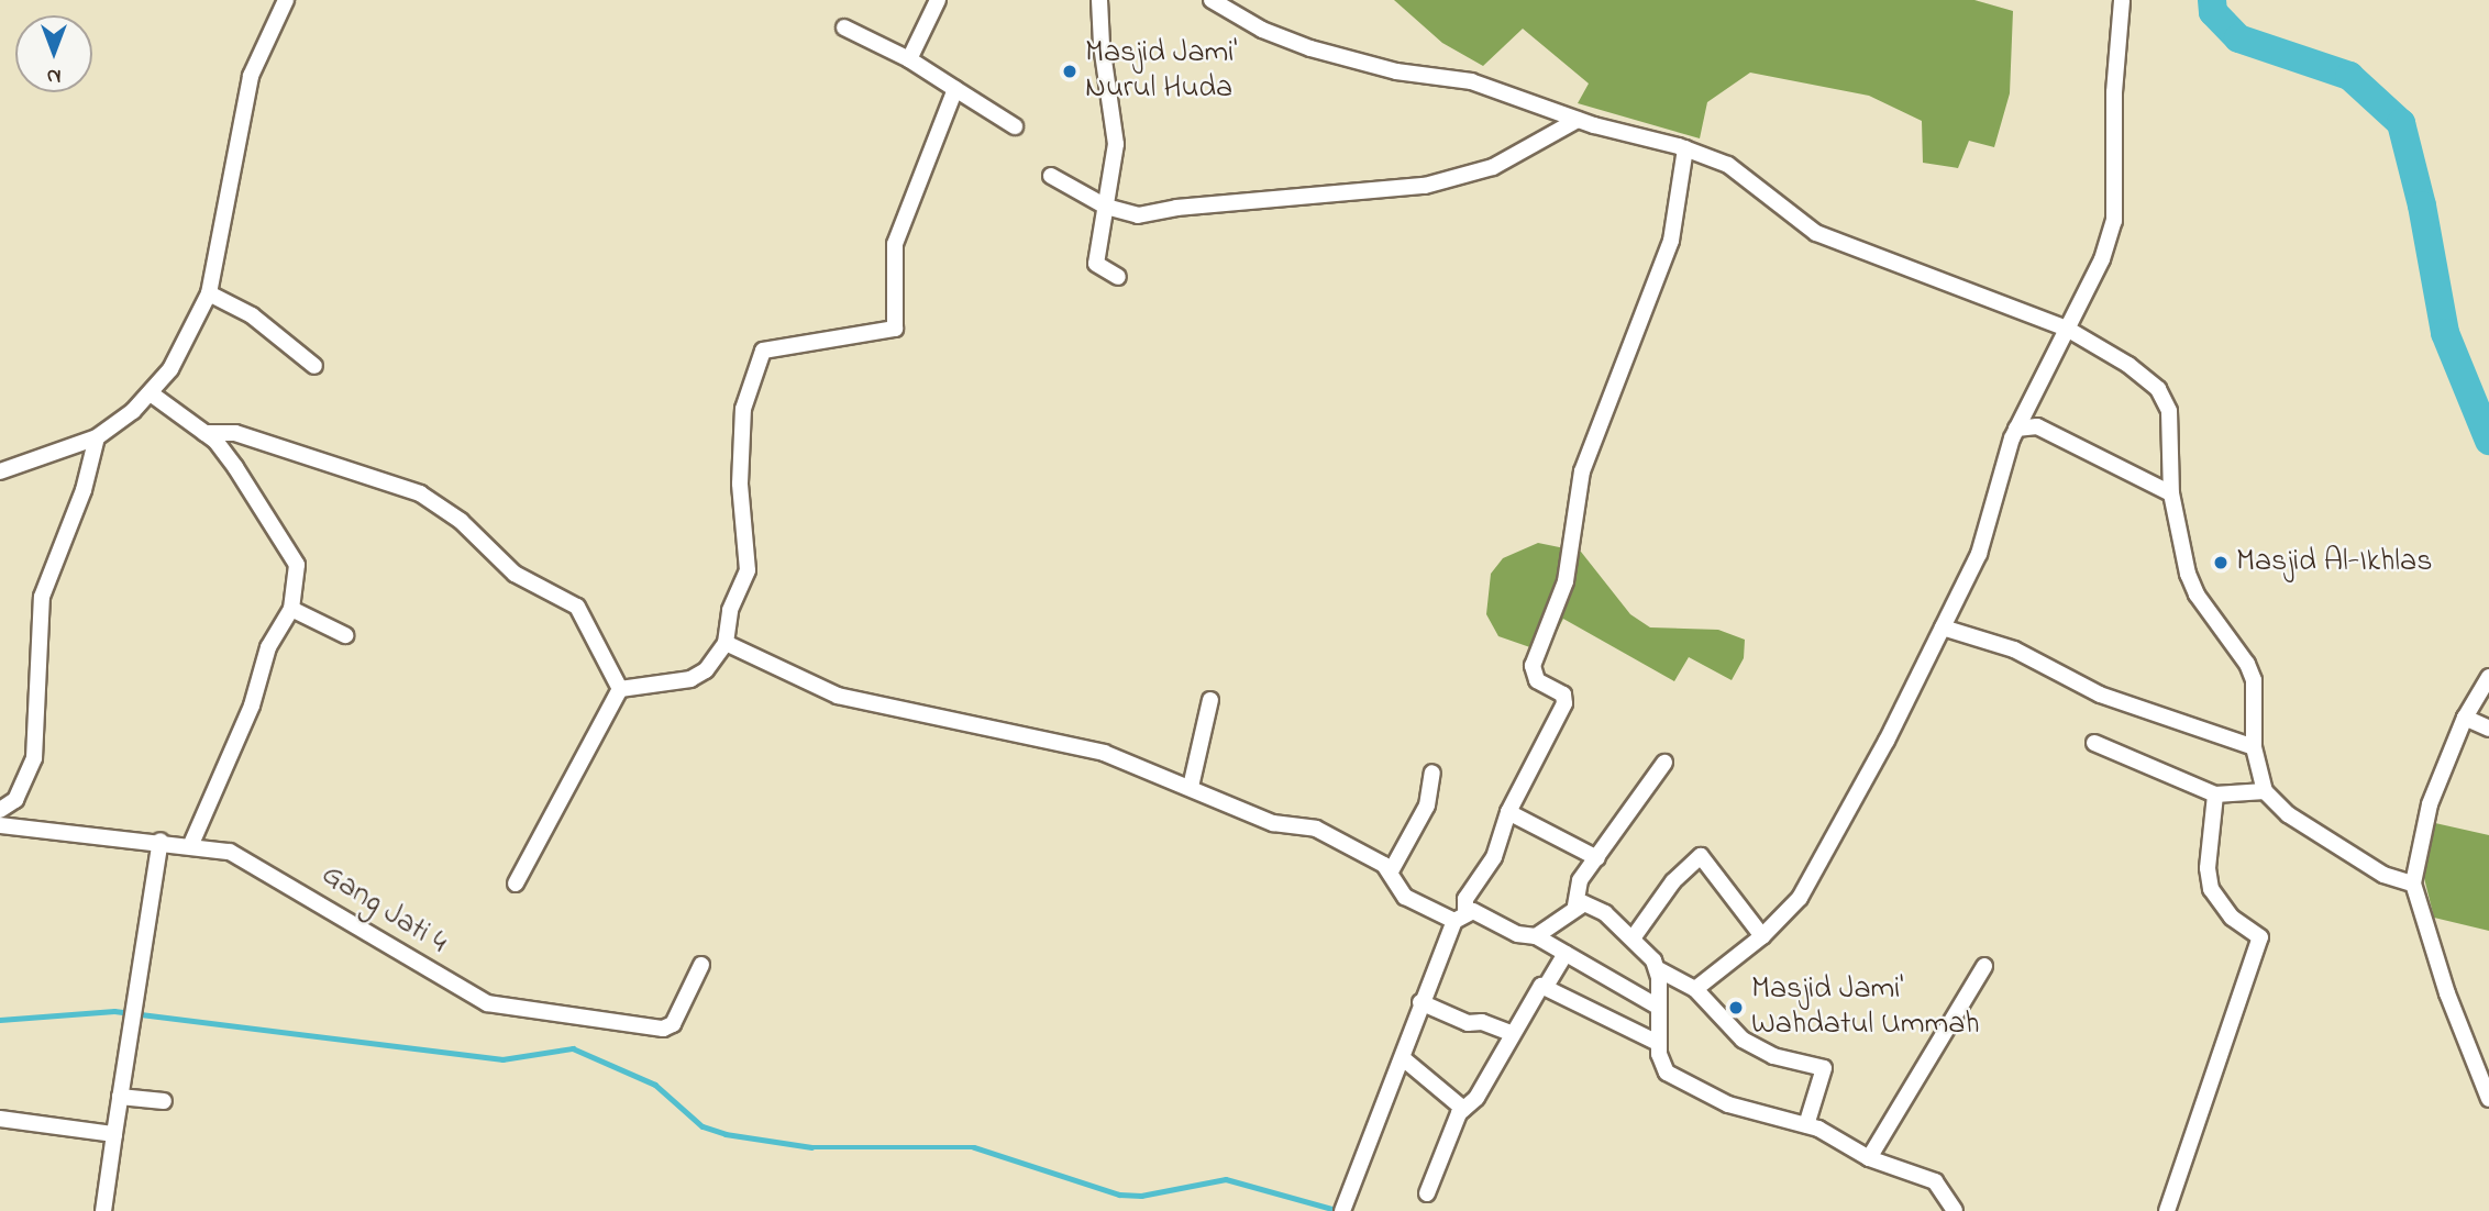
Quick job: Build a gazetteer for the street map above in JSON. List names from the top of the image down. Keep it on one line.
{"streets":{"street":["Gang Jati 4"]},"places":["Masjid Jami' Nurul Huda","Masjid Al-Ikhlas","Masjid Jami' Wahdatul Ummah"],"north":"bottom"}
